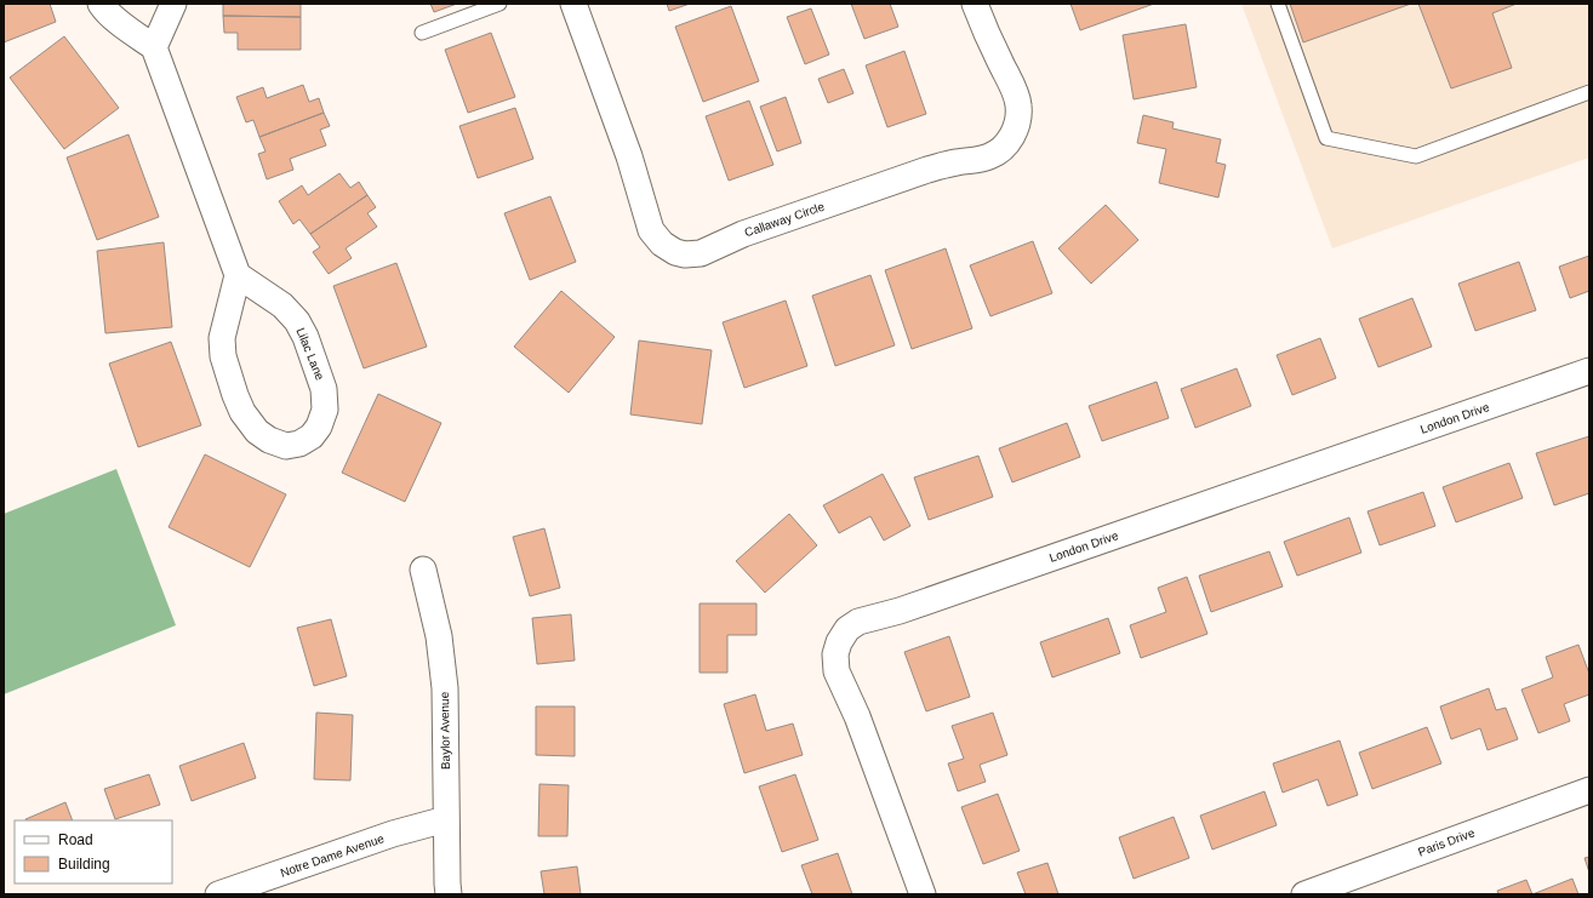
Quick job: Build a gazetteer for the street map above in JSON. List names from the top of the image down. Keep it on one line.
{"streets":{"street":["Callaway Circle","Lilac Lane","London Drive","Baylor Avenue","Paris Drive","Notre Dame Avenue"]},"crossings":[["Baylor Avenue","Notre Dame Avenue"]],"legend":["Road","Building"]}
